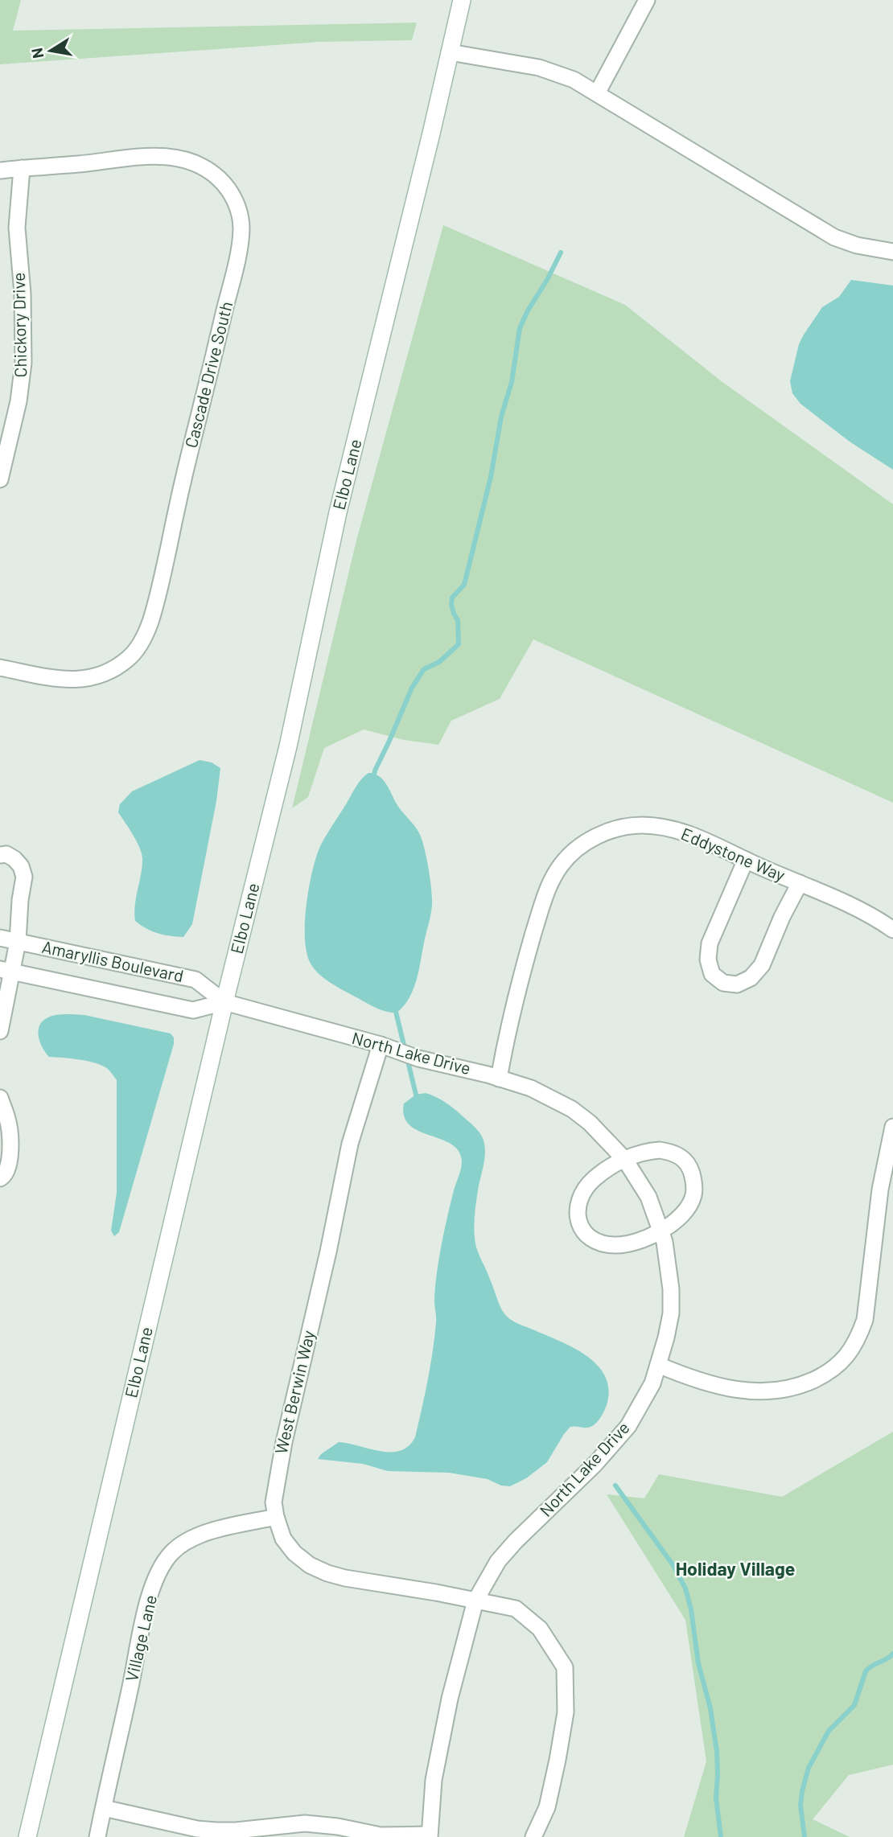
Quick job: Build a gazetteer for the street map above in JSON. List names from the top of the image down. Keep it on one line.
{"streets":{"street":["Chickory Drive","Cascade Drive South","Elbo Lane","Eddystone Way","Amaryllis Boulevard","North Lake Drive","West Berwin Way","Village Lane"]},"crossings":[["Chickory Drive","Cascade Drive South"],["Elbo Lane","Amaryllis Boulevard"],["Elbo Lane","North Lake Drive"],["Eddystone Way","North Lake Drive"],["Amaryllis Boulevard","North Lake Drive"],["North Lake Drive","West Berwin Way"],["West Berwin Way","Village Lane"]],"districts":["Holiday Village"],"north":"left"}
